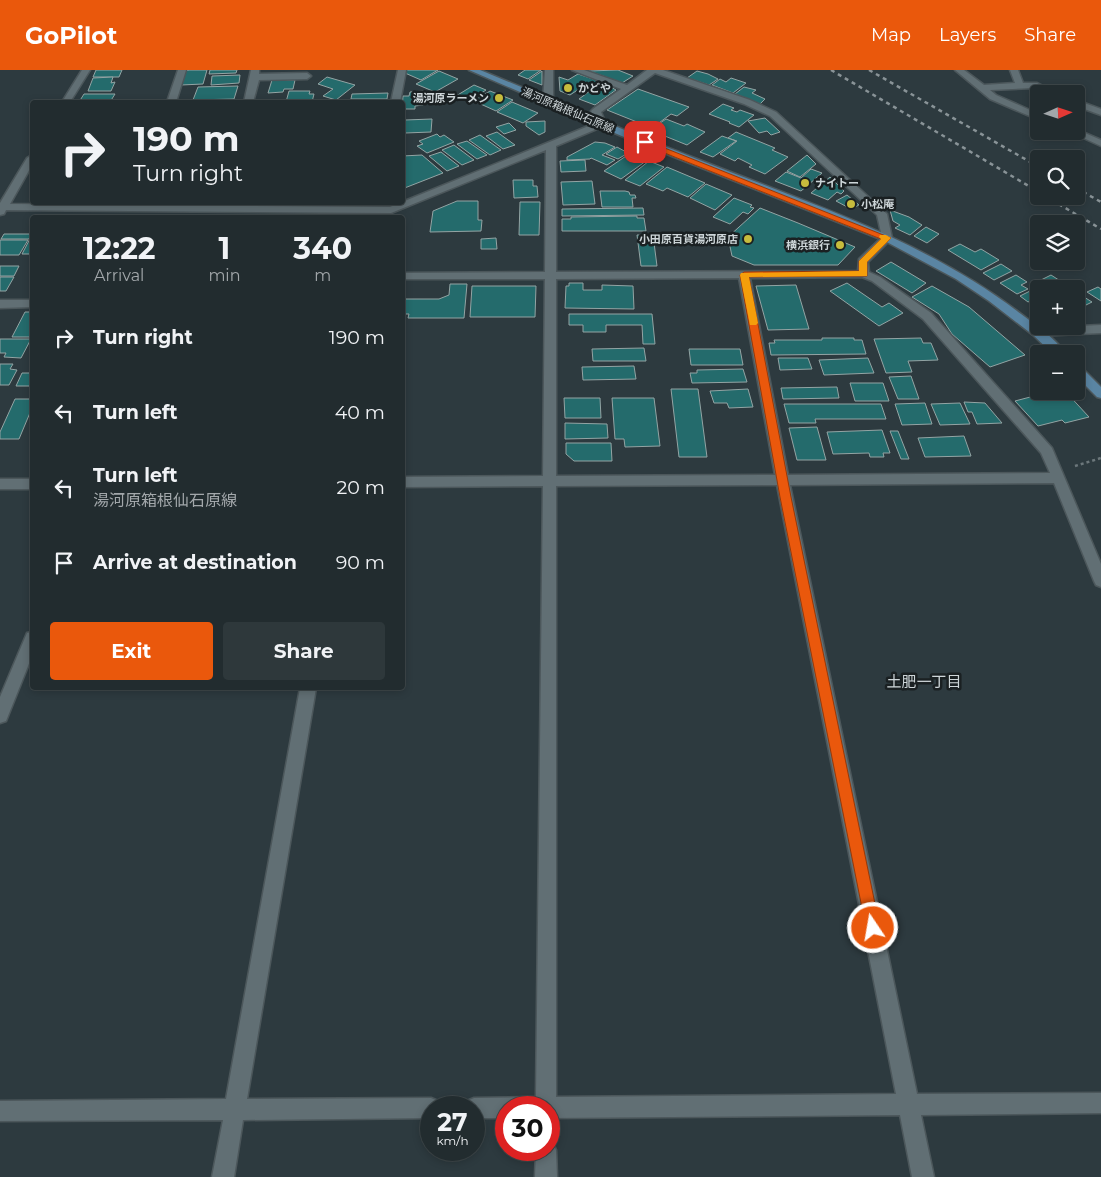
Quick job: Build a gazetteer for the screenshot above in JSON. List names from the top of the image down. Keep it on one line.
{"streets":{"main road":["湯河原箱根仙石原線"]},"districts":["土肥一丁目"],"places":["かどや","湯河原ラーメン","ナイトー","小松庵","小田原百貨湯河原店","横浜銀行"],"north":"right","page":{"header":"GoPilot","nav":["Map","Layers","Share"],"map_buttons":["+","−"],"turn":["190 m","Turn right"],"eta":["12:22","Arrival","1","min","340","m"],"list":[{"name":"Turn right","value":"190 m"},{"name":"Turn left","value":"40 m"},{"name":"Turn left","note":"湯河原箱根仙石原線","value":"20 m"},{"name":"Arrive at destination","value":"90 m"}],"buttons":["Exit","Share"],"speed":"27 km/h","limit":"30"}}
